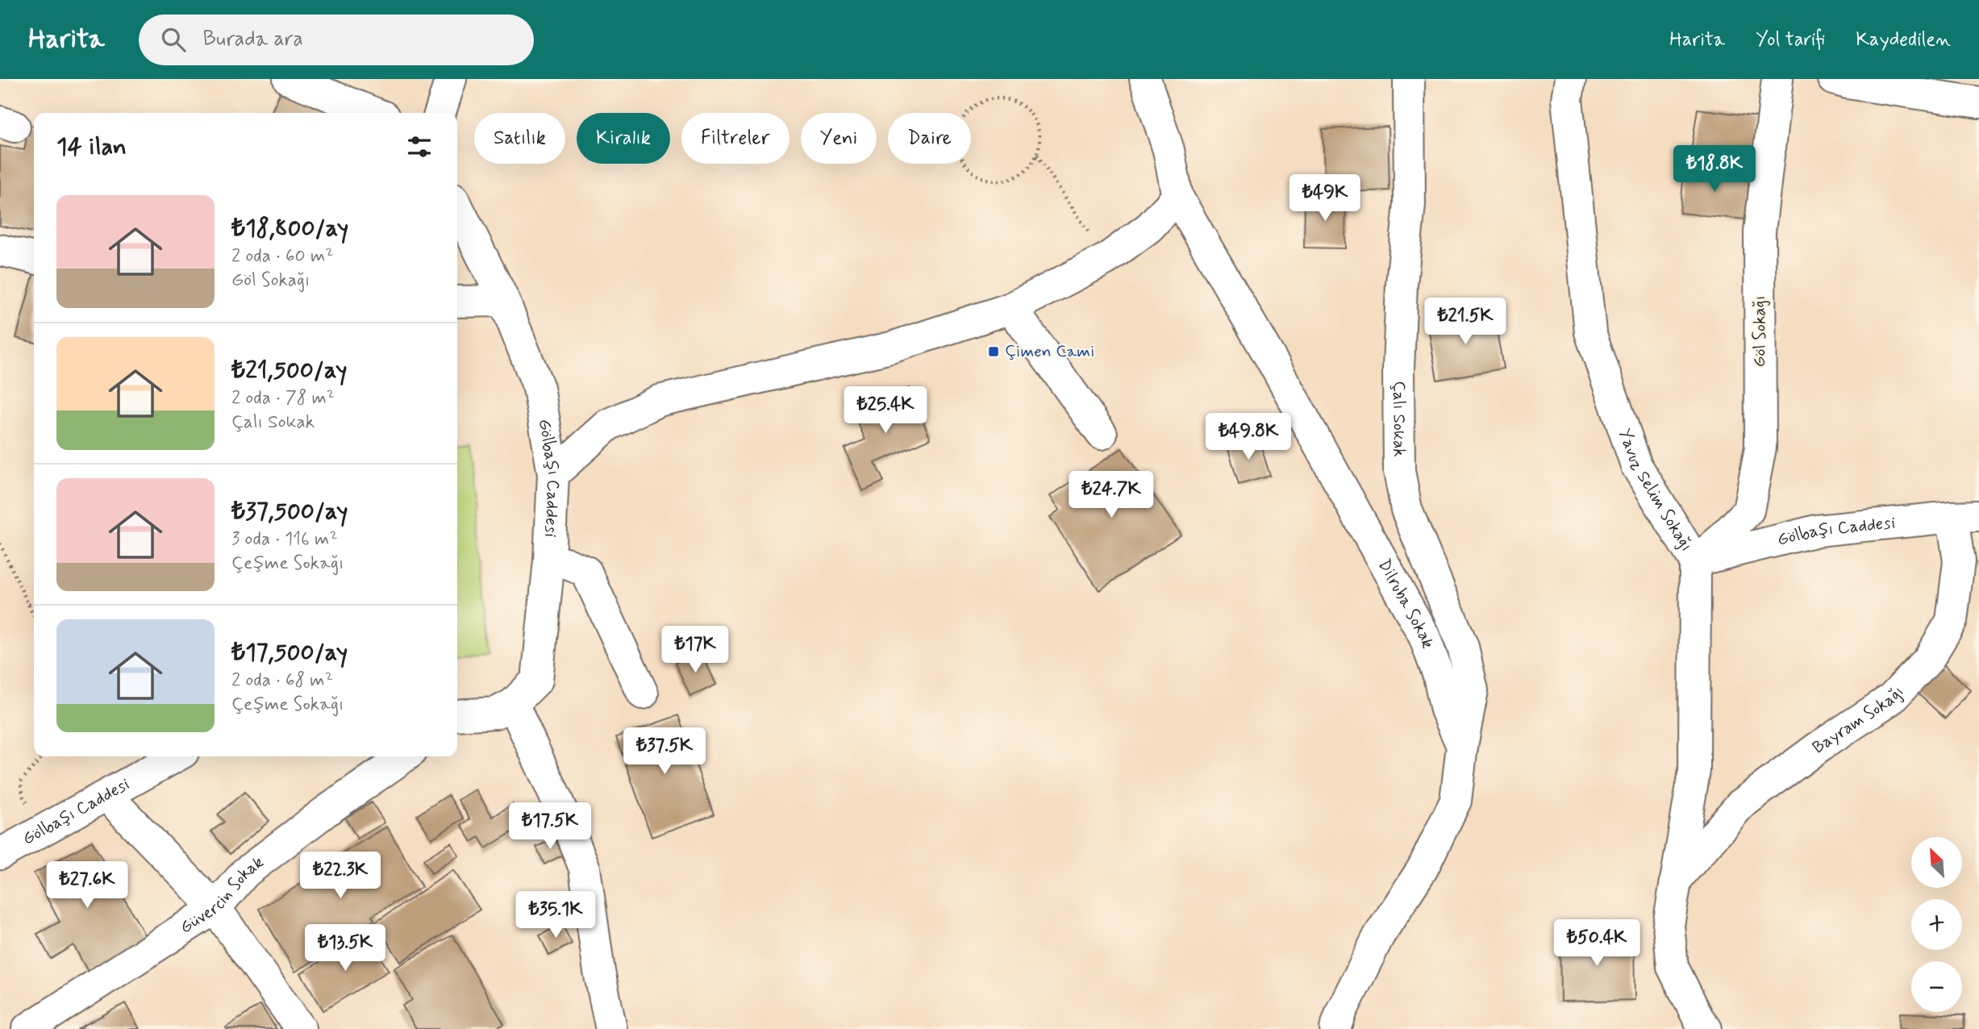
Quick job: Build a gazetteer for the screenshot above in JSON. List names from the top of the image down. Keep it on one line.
{"streets":{"street":["Göl Sokağı","Çalı Sokak","Gölbaşı Caddesi","Yavuz Selim Sokağı","Dilruba Sokak","Bayram Sokağı","Güvercin Sokak"]},"crossings":[["Göl Sokağı","Gölbaşı Caddesi"],["Göl Sokağı","Yavuz Selim Sokağı"],["Çalı Sokak","Dilruba Sokak"],["Gölbaşı Caddesi","Yavuz Selim Sokağı"],["Gölbaşı Caddesi","Bayram Sokağı"],["Yavuz Selim Sokağı","Bayram Sokağı"]],"places":{"transit":["Çimen Cami"]},"north":"top left","page":{"header":"Harita","search":"Burada ara","nav":["Harita","Yol tarifi","Kaydedilen"],"chip":["Satılık","Kiralık","Filtreler","Yeni","Daire"],"heading":"14 ilan","price":["₺18.8K","₺49K","₺21.5K","₺25.4K","₺49.8K","₺24.7K","₺17K","₺37.5K","₺17.5K","₺22.3K","₺27.6K","₺35.1K","₺50.4K","₺13.5K"],"list":[{"name":"₺18,800/ay","note":"2 oda · 60 m² · Göl Sokağı"},{"name":"₺21,500/ay","note":"2 oda · 78 m² · Çalı Sokak"},{"name":"₺37,500/ay","note":"3 oda · 116 m² · Çeşme Sokağı"},{"name":"₺17,500/ay","note":"2 oda · 68 m² · Çeşme Sokağı"}],"map_buttons":["+","−"]}}
